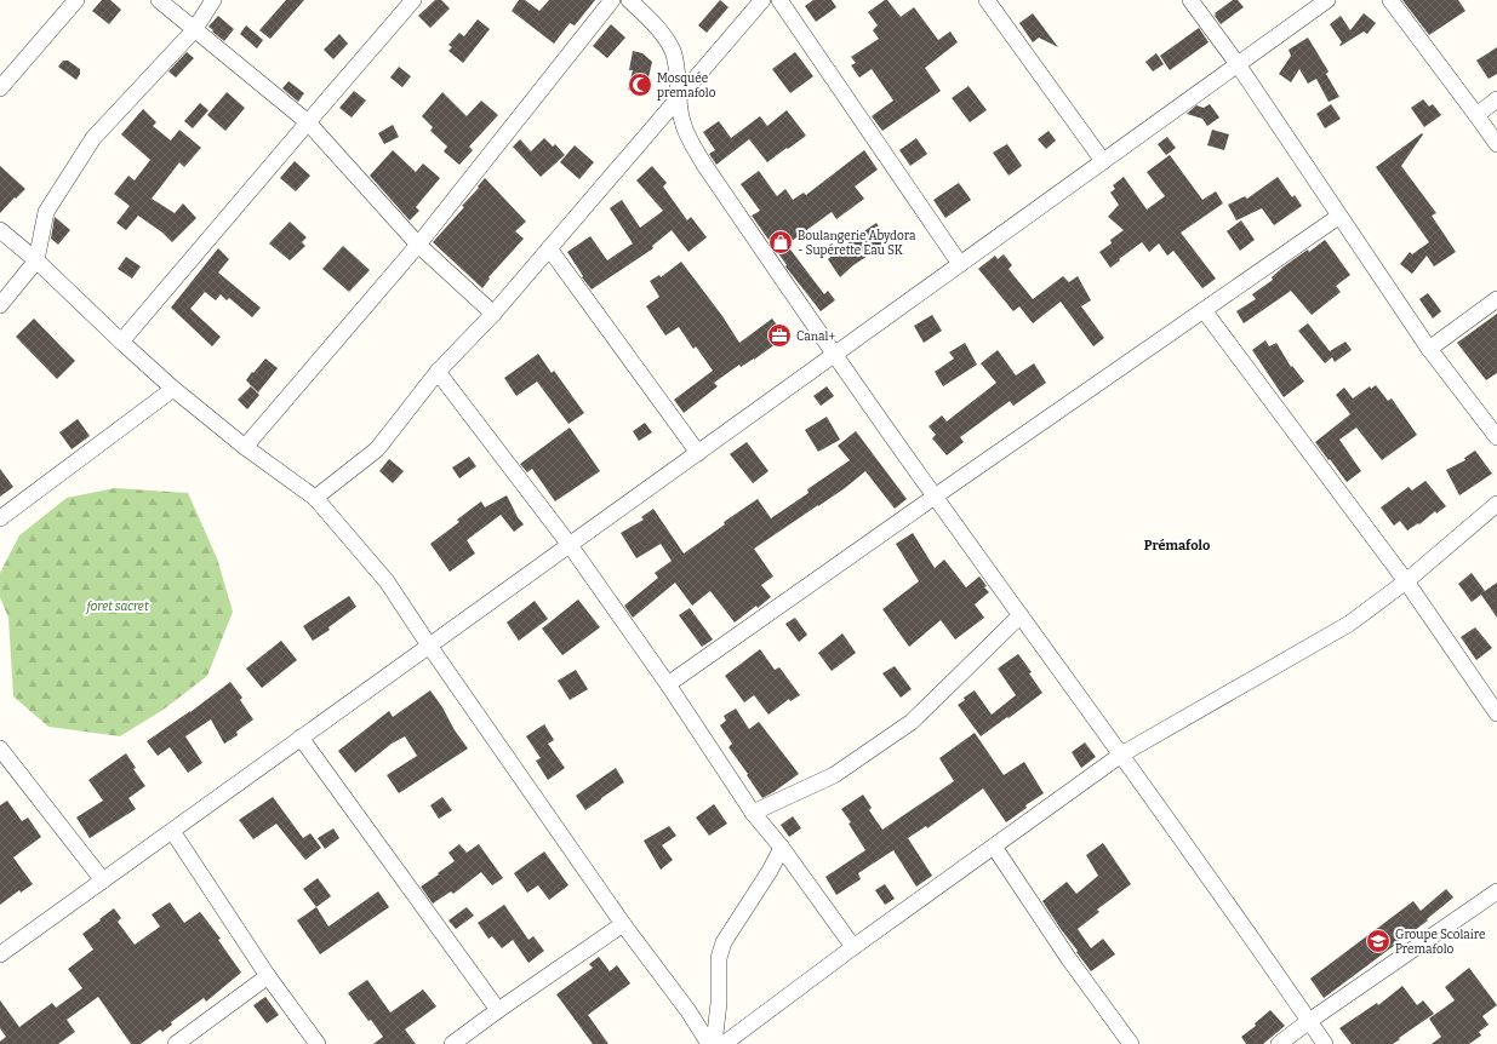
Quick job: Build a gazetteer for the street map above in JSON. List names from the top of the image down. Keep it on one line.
{"districts":["Prémafolo"],"parks":["foret sacret"],"places":{"mosque":["Mosquée premafolo"],"shop":["Boulangerie Abydora - Supérette Eau SK"],"office":["Canal+"],"school or university":["Groupe Scolaire Premafolo"]}}
